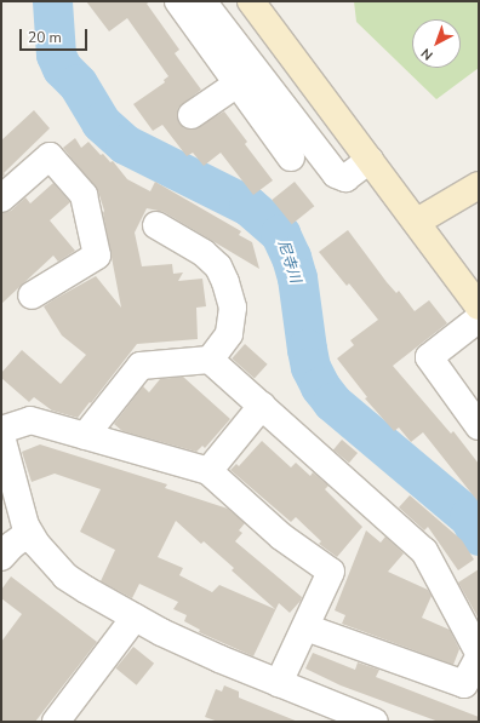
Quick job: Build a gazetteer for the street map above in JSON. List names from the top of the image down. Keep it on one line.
{"water":["尼寺川"],"scale_bar":"20 m","north":"bottom left"}
